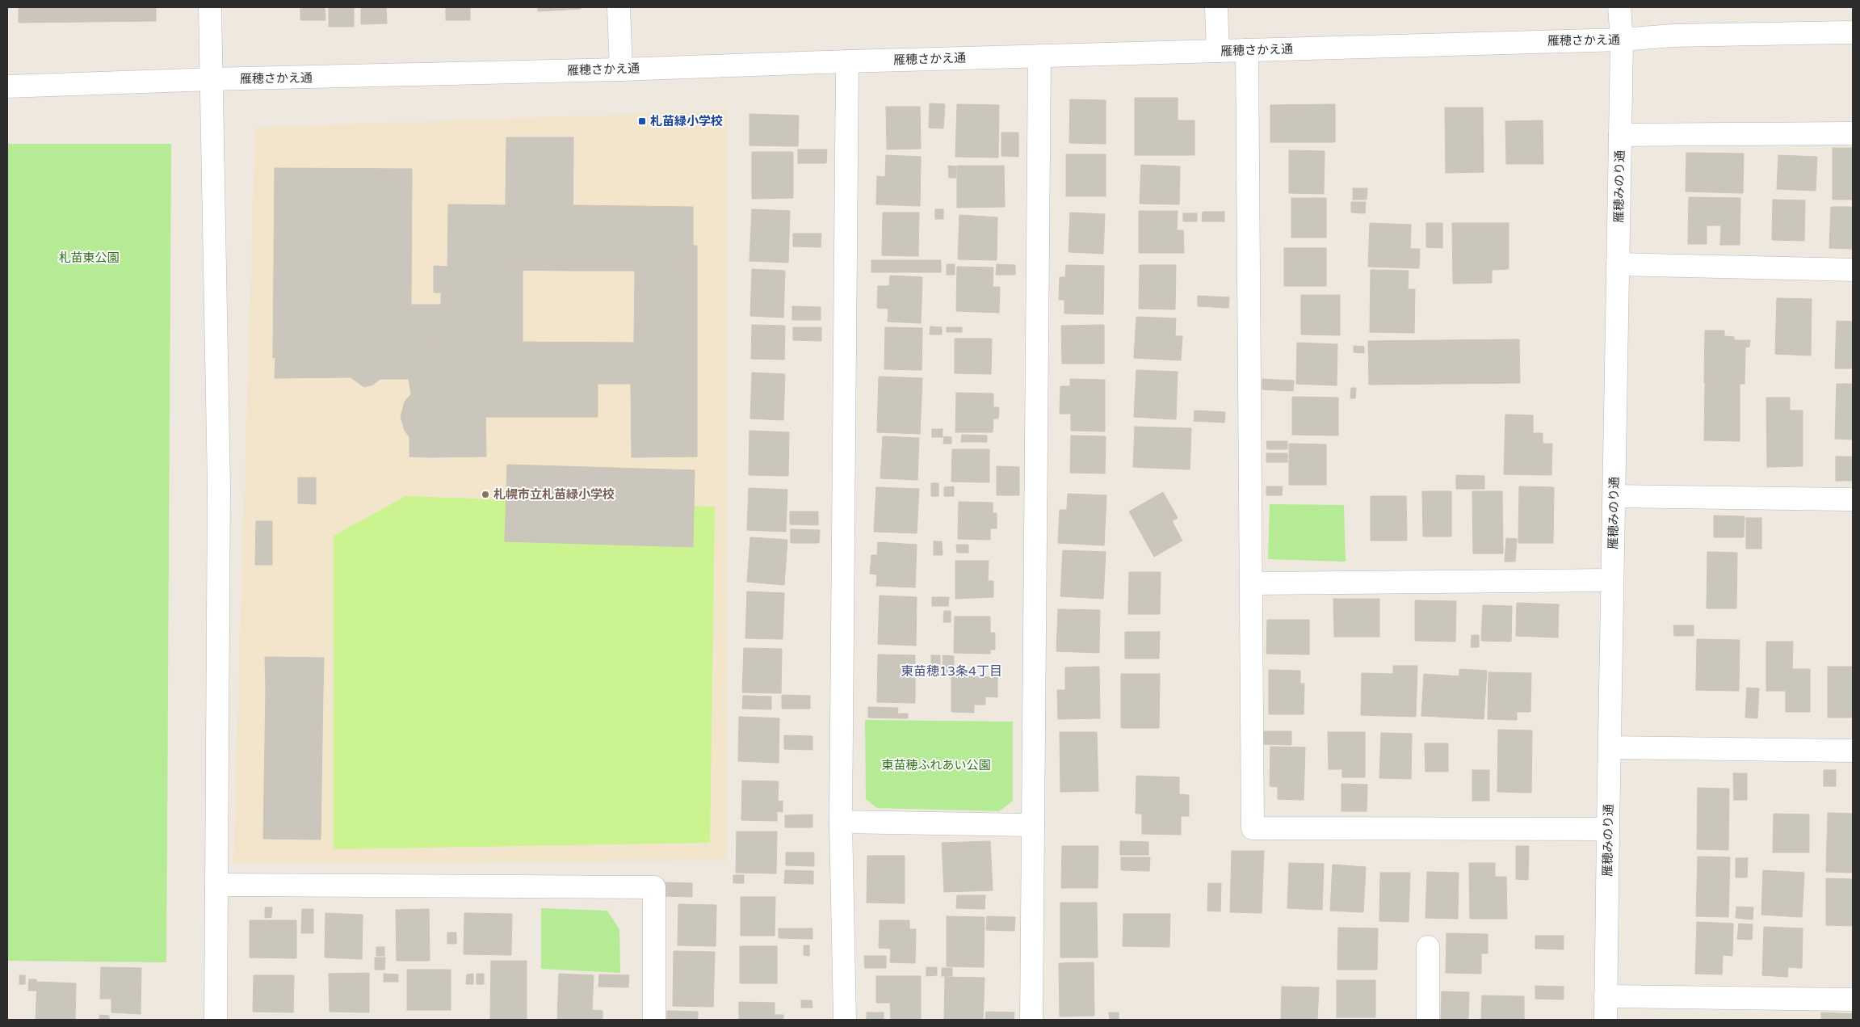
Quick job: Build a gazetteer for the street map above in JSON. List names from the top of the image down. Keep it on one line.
{"streets":{"street":["雁穂さかえ通","雁穂みのり通"]},"crossings":[["雁穂さかえ通","雁穂みのり通"]],"districts":["東苗穂13条4丁目"],"parks":["札苗東公園","東苗穂ふれあい公園"],"places":{"transit":["札苗緑小学校"],"other":["札幌市立札苗緑小学校"]}}
